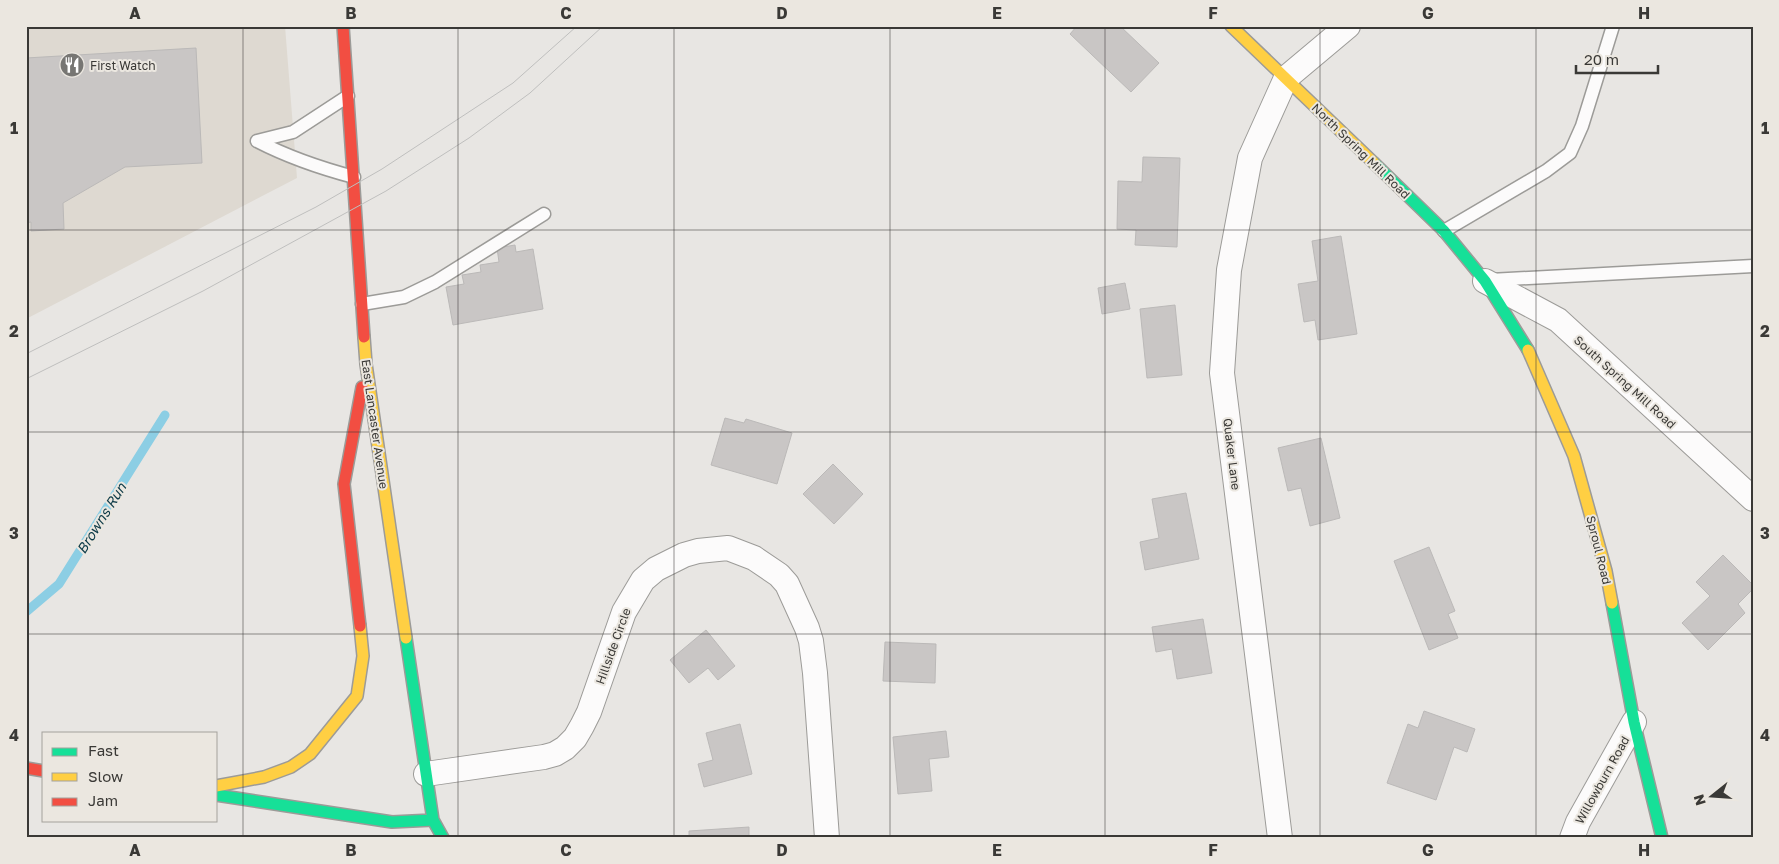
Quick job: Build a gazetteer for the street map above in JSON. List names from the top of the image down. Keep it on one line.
{"streets":{"main road":["North Spring Mill Road","East Lancaster Avenue","Sproul Road"],"street":["South Spring Mill Road","Quaker Lane","Hillside Circle","Willowburn Road"]},"crossings":[["North Spring Mill Road","South Spring Mill Road"],["North Spring Mill Road","Quaker Lane"],["North Spring Mill Road","Sproul Road"],["South Spring Mill Road","Sproul Road"],["East Lancaster Avenue","Hillside Circle"],["Sproul Road","Willowburn Road"]],"water":["Browns Run"],"places":{"restaurant":["First Watch"]},"legend":["Fast","Slow","Jam"],"scale_bar":"20 m","north":"left","grid":{"columns":["A","B","C","D","E","F","G","H"],"rows":["1","2","3","4"]}}
